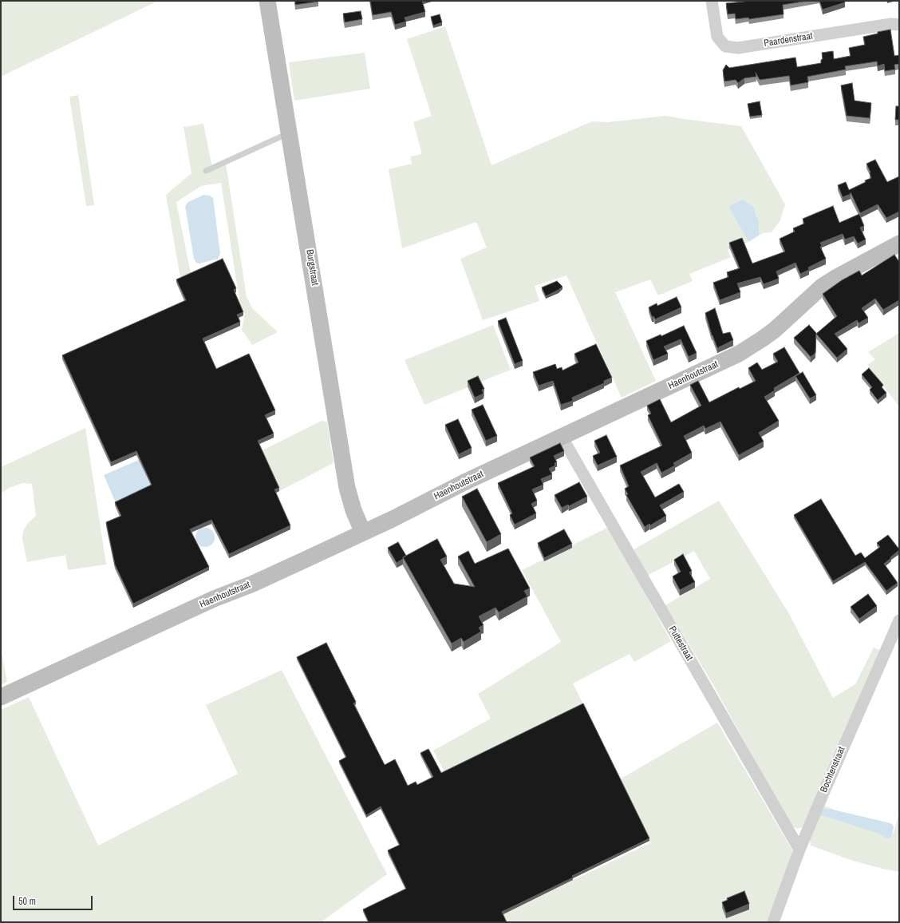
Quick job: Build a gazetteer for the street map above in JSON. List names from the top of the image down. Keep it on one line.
{"streets":{"street":["Paardenstraat","Burgstraat","Haenhoutstraat","Puttestraat","Bochtenstraat"]},"crossings":[["Burgstraat","Haenhoutstraat"],["Haenhoutstraat","Puttestraat"],["Puttestraat","Bochtenstraat"]],"scale_bar":"50 m"}
